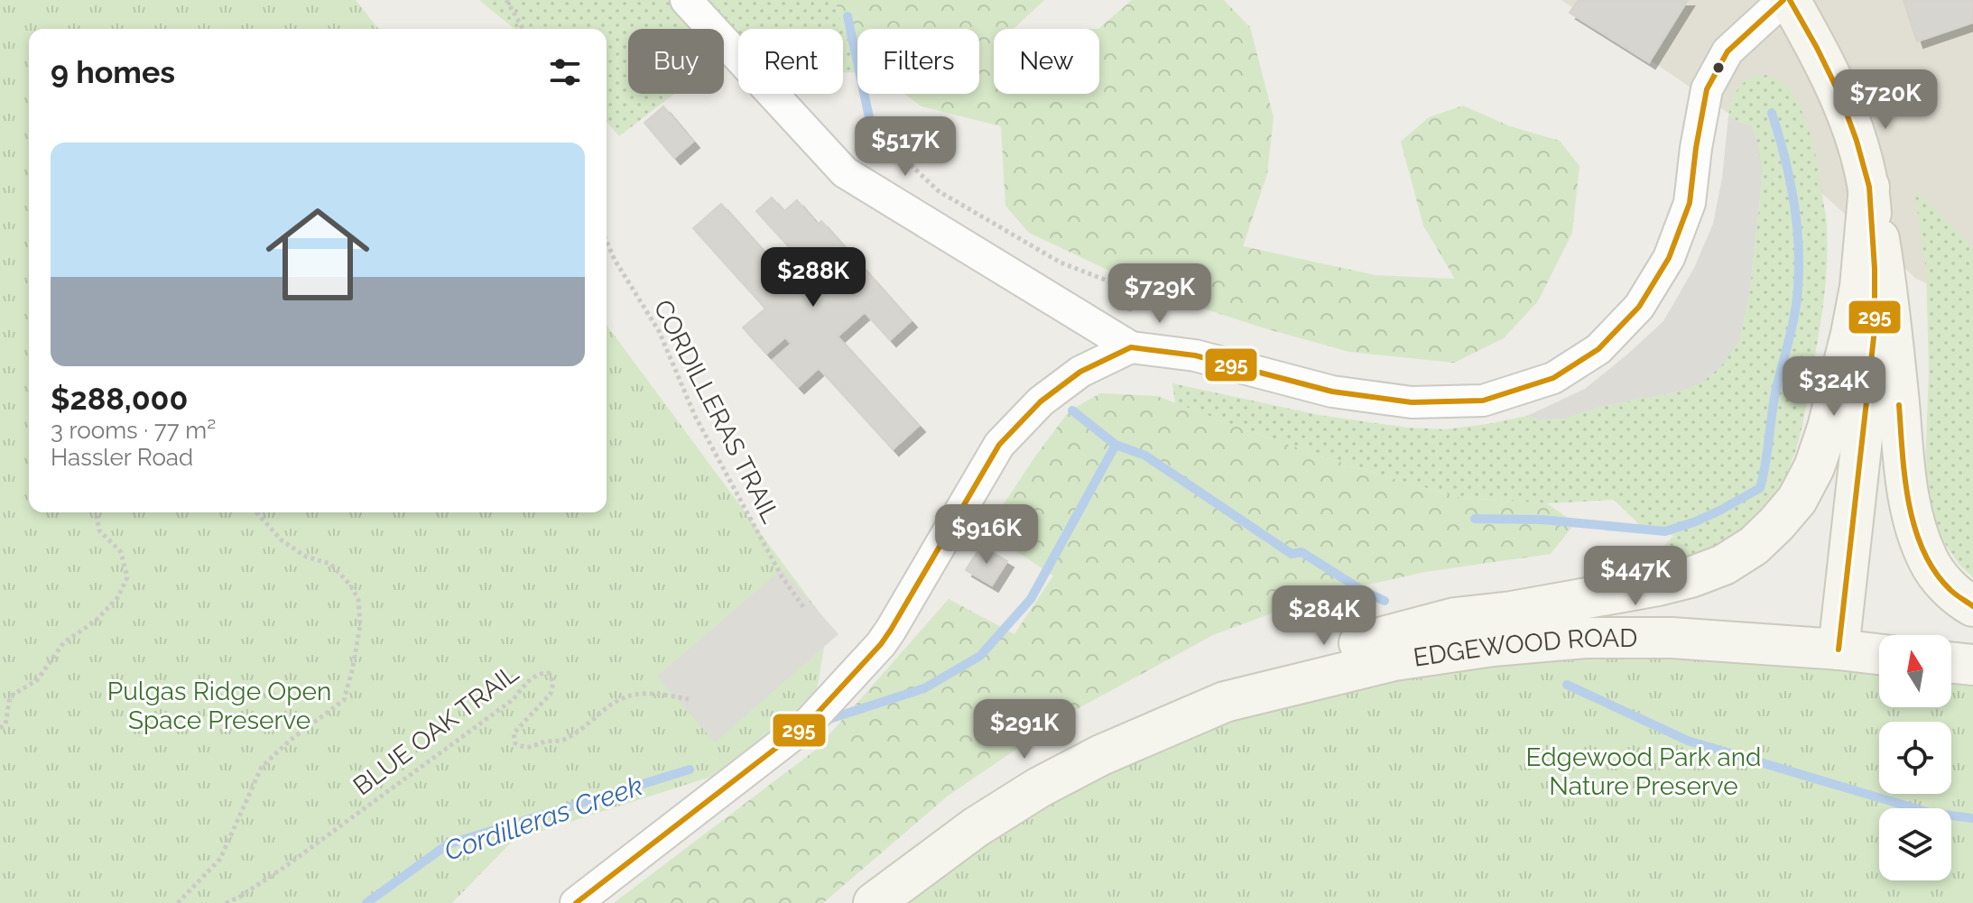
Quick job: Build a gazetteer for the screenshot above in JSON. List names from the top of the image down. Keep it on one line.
{"streets":{"main road":["EDGEWOOD ROAD"],"path":["CORDILLERAS TRAIL","BLUE OAK TRAIL"]},"water":["Cordilleras Creek"],"parks":["Pulgas Ridge Open Space Preserve","Edgewood Park and Nature Preserve"],"lines":["transit line 295"],"north":"top","page":{"chip":["Buy","Rent","Filters","New"],"heading":"9 homes","price":["$720K","$517K","$288K","$729K","$324K","$916K","$447K","$284K","$291K"],"list":[{"name":"$288,000","note":"3 rooms · 77 m² · Hassler Road"}]}}
